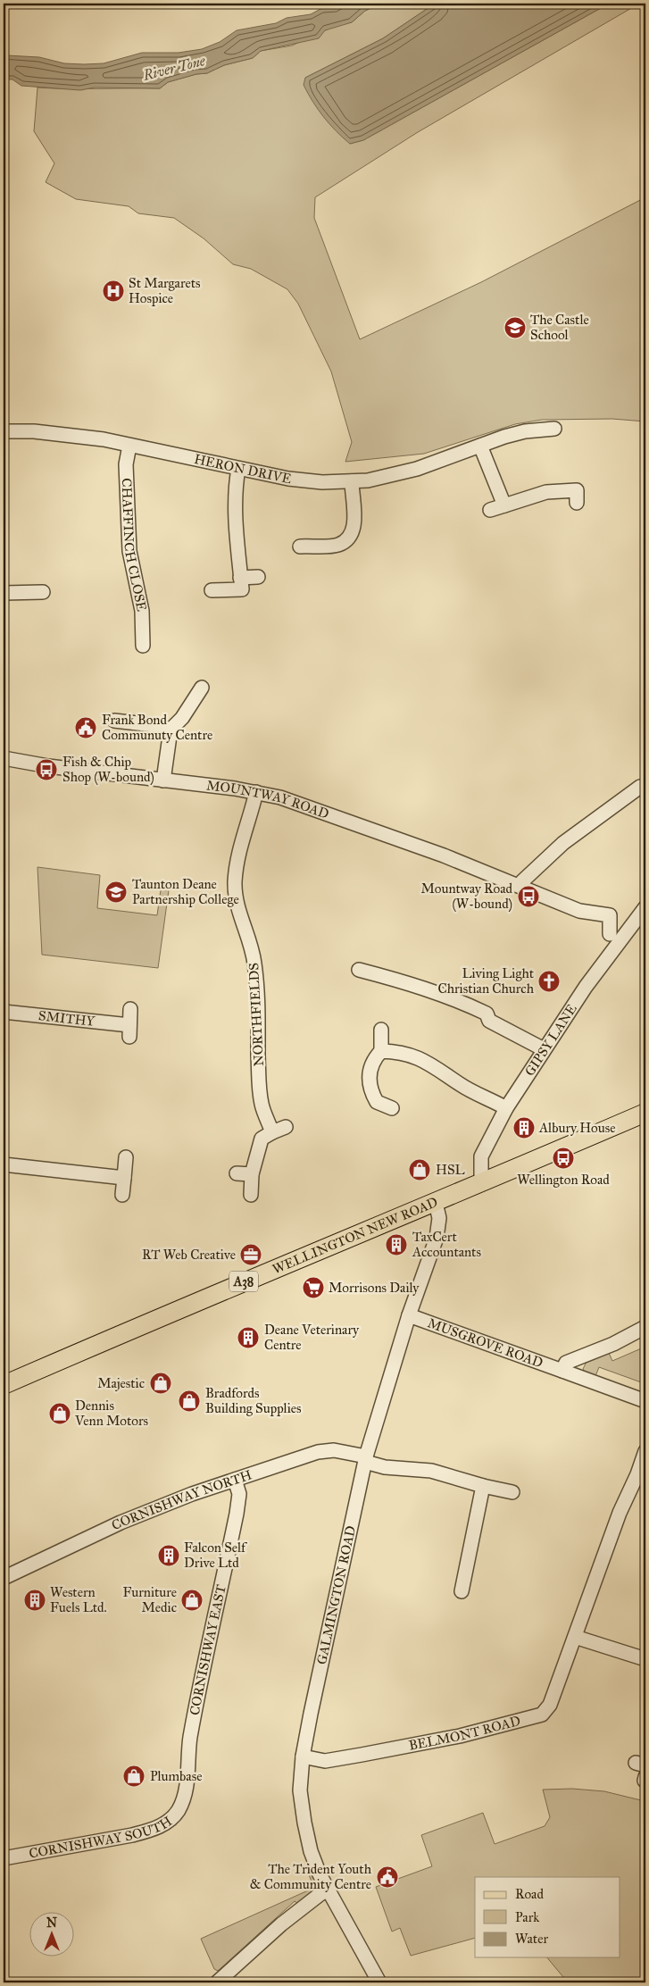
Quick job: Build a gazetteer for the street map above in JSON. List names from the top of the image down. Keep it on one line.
{"streets":{"main road":["WELLINGTON NEW ROAD","A38"],"street":["HERON DRIVE","CHAFFINCH CLOSE","MOUNTWAY ROAD","NORTHFIELDS","SMITHY","GIPSY LANE","MUSGROVE ROAD","CORNISHWAY NORTH","GALMINGTON ROAD","CORNISHWAY EAST","BELMONT ROAD","CORNISHWAY SOUTH"]},"crossings":[["HERON DRIVE","CHAFFINCH CLOSE"],["MOUNTWAY ROAD","NORTHFIELDS"],["GIPSY LANE","WELLINGTON NEW ROAD"],["GIPSY LANE","A38"],["WELLINGTON NEW ROAD","A38"],["WELLINGTON NEW ROAD","GALMINGTON ROAD"],["MUSGROVE ROAD","GALMINGTON ROAD"],["CORNISHWAY NORTH","GALMINGTON ROAD"],["CORNISHWAY NORTH","CORNISHWAY EAST"],["GALMINGTON ROAD","BELMONT ROAD"],["CORNISHWAY EAST","CORNISHWAY SOUTH"]],"water":["River Tone"],"places":{"hospital":["St Margarets Hospice"],"school or university":["The Castle School","Taunton Deane Partnership College"],"public building":["Frank Bond Communuty Centre","The Trident Youth & Community Centre"],"bus stop":["Fish & Chip Shop (W-bound)","Mountway Road (W-bound)","Wellington Road"],"church":["Living Light Christian Church"],"building":["Albury House","TaxCert Accountants","Deane Veterinary Centre","Falcon Self Drive Ltd","Western Fuels Ltd."],"shop":["HSL","Majestic","Bradfords Building Supplies","Dennis Venn Motors","Furniture Medic","Plumbase"],"office":["RT Web Creative"],"supermarket":["Morrisons Daily"]},"legend":["Road","Park","Water"],"north":"top"}
